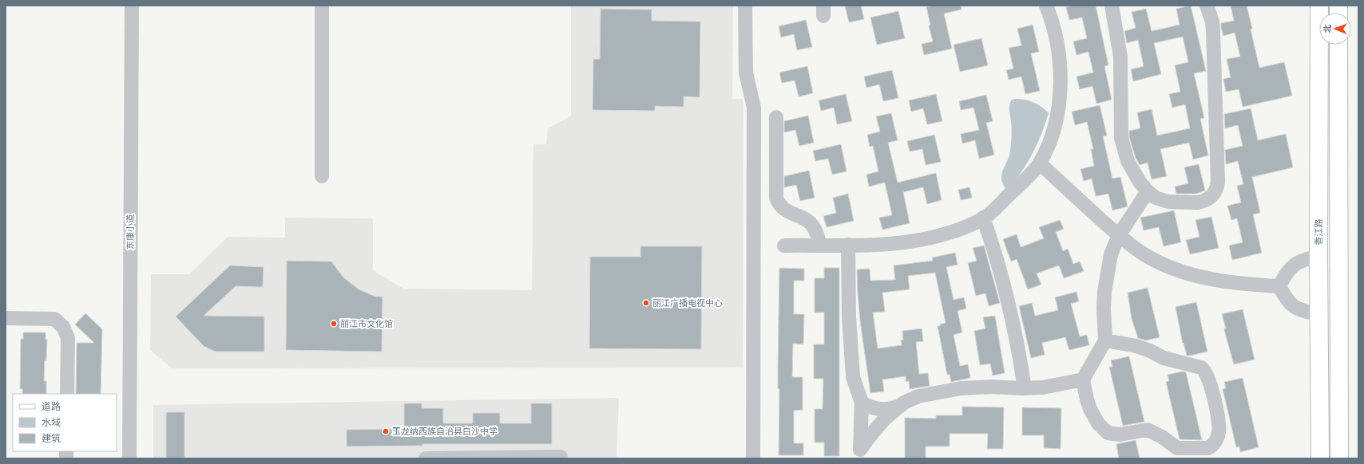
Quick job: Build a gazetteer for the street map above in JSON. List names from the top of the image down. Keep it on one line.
{"streets":{"main road":["香江路"],"street":["东康小道"]},"places":["丽江广播电视中心","丽江市文化馆","玉龙纳西族自治县白沙中学"],"legend":["道路","水域","建筑"],"north":"left"}
